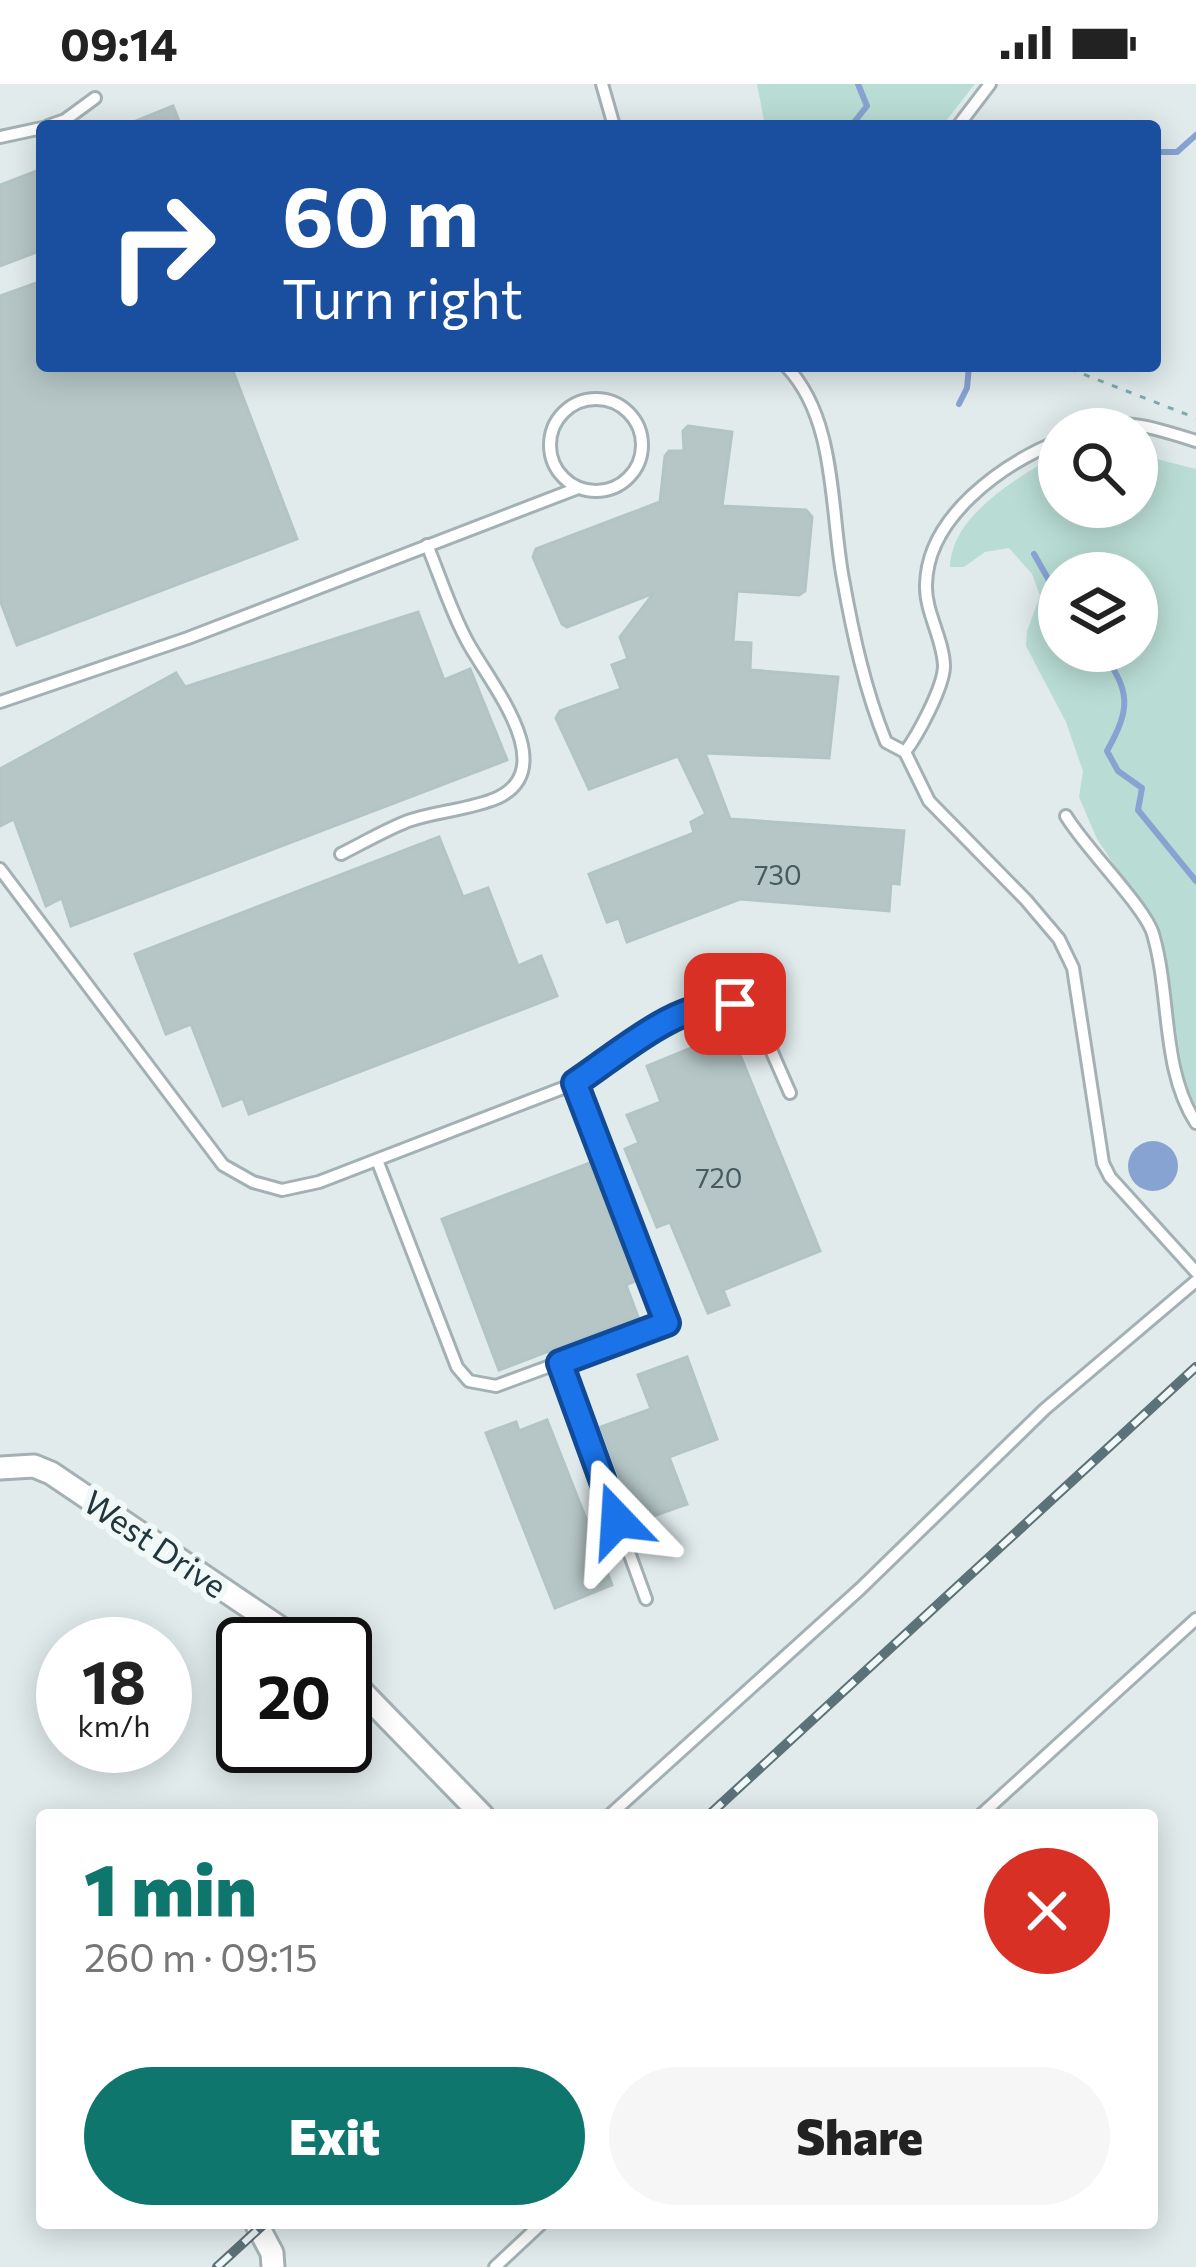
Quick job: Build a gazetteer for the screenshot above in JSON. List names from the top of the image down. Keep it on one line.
{"streets":{"street":["West Drive"]},"house_numbers":["730","720"],"page":{"status":"09:14","turn":["60 m","Turn right"],"speed":"18 km/h","limit":"20","heading":["1 min","260 m · 09:15"],"buttons":["Exit","Share"]}}
